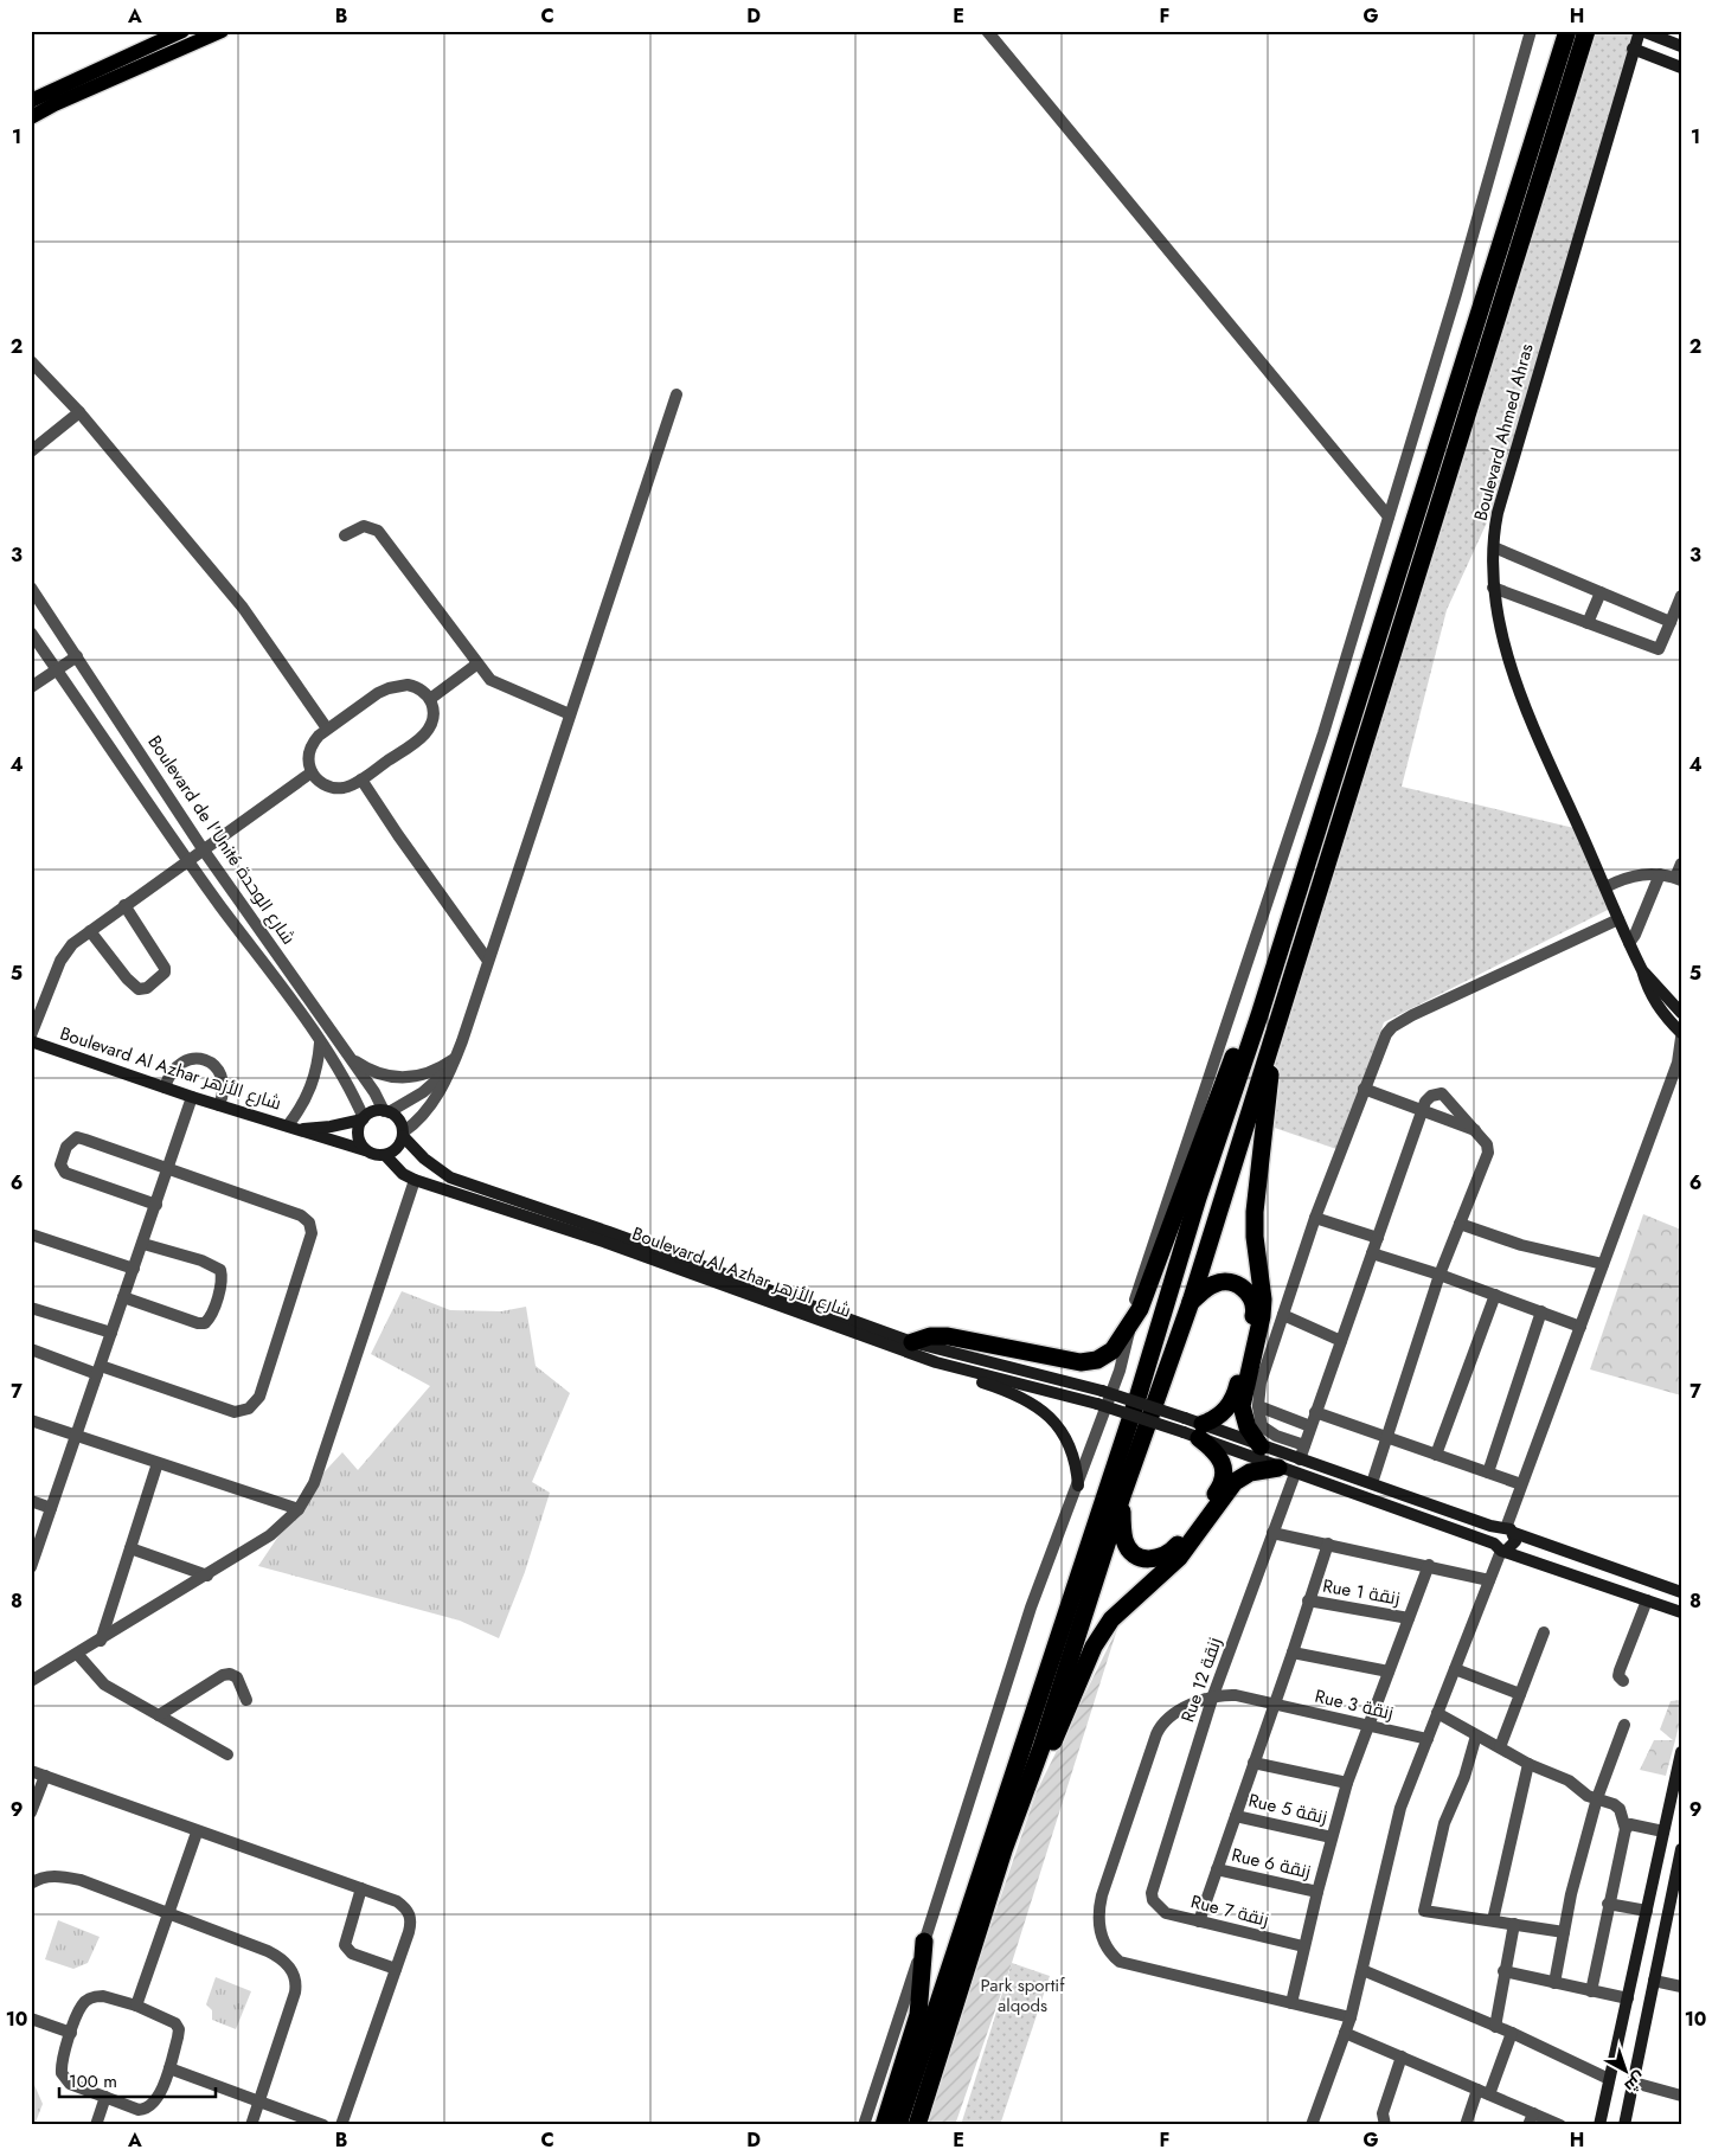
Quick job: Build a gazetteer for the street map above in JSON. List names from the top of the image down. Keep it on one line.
{"streets":{"main road":["Boulevard Ahmed Ahras","Boulevard Al Azhar شارع الأزهر"],"street":["Boulevard de l'Unité شارع الوحدة","Rue 1 زنقة","Rue 12 زنقة","Rue 3 زنقة","Rue 5 زنقة","Rue 6 زنقة","Rue 7 زنقة"]},"crossings":[["Boulevard de l'Unité شارع الوحدة","Boulevard Al Azhar شارع الأزهر"],["Rue 12 زنقة","Rue 3 زنقة"],["Rue 12 زنقة","Rue 7 زنقة"]],"parks":["Park sportif alqods"],"scale_bar":"100 m","north":"bottom right","grid":{"columns":["A","B","C","D","E","F","G","H"],"rows":["1","2","3","4","5","6","7","8","9","10"]}}
